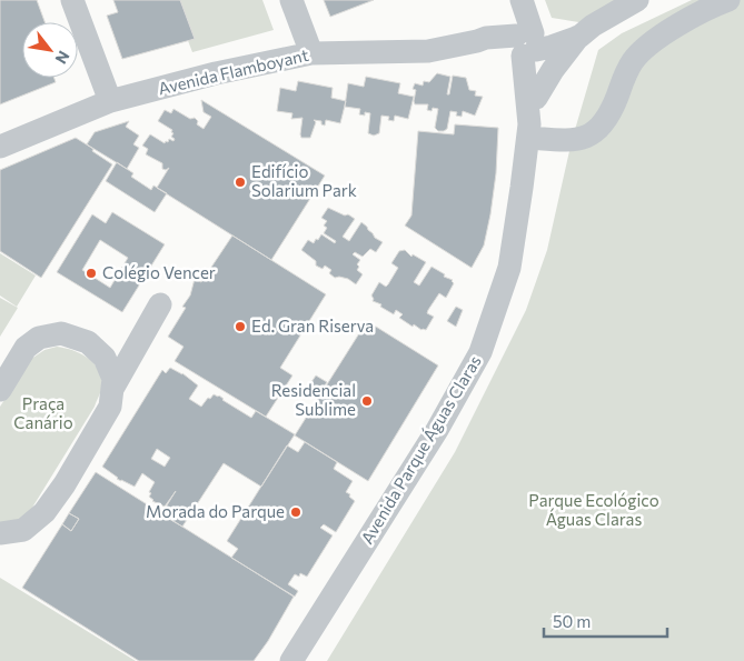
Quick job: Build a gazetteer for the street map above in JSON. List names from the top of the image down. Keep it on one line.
{"streets":{"street":["Avenida Flamboyant","Avenida Parque Águas Claras"]},"crossings":[["Avenida Flamboyant","Avenida Parque Águas Claras"]],"parks":["Praça Canário","Parque Ecológico Águas Claras"],"places":["Edifício Solarium Park","Colégio Vencer","Ed. Gran Riserva","Residencial Sublime","Morada do Parque"],"scale_bar":"50 m","north":"bottom right"}
